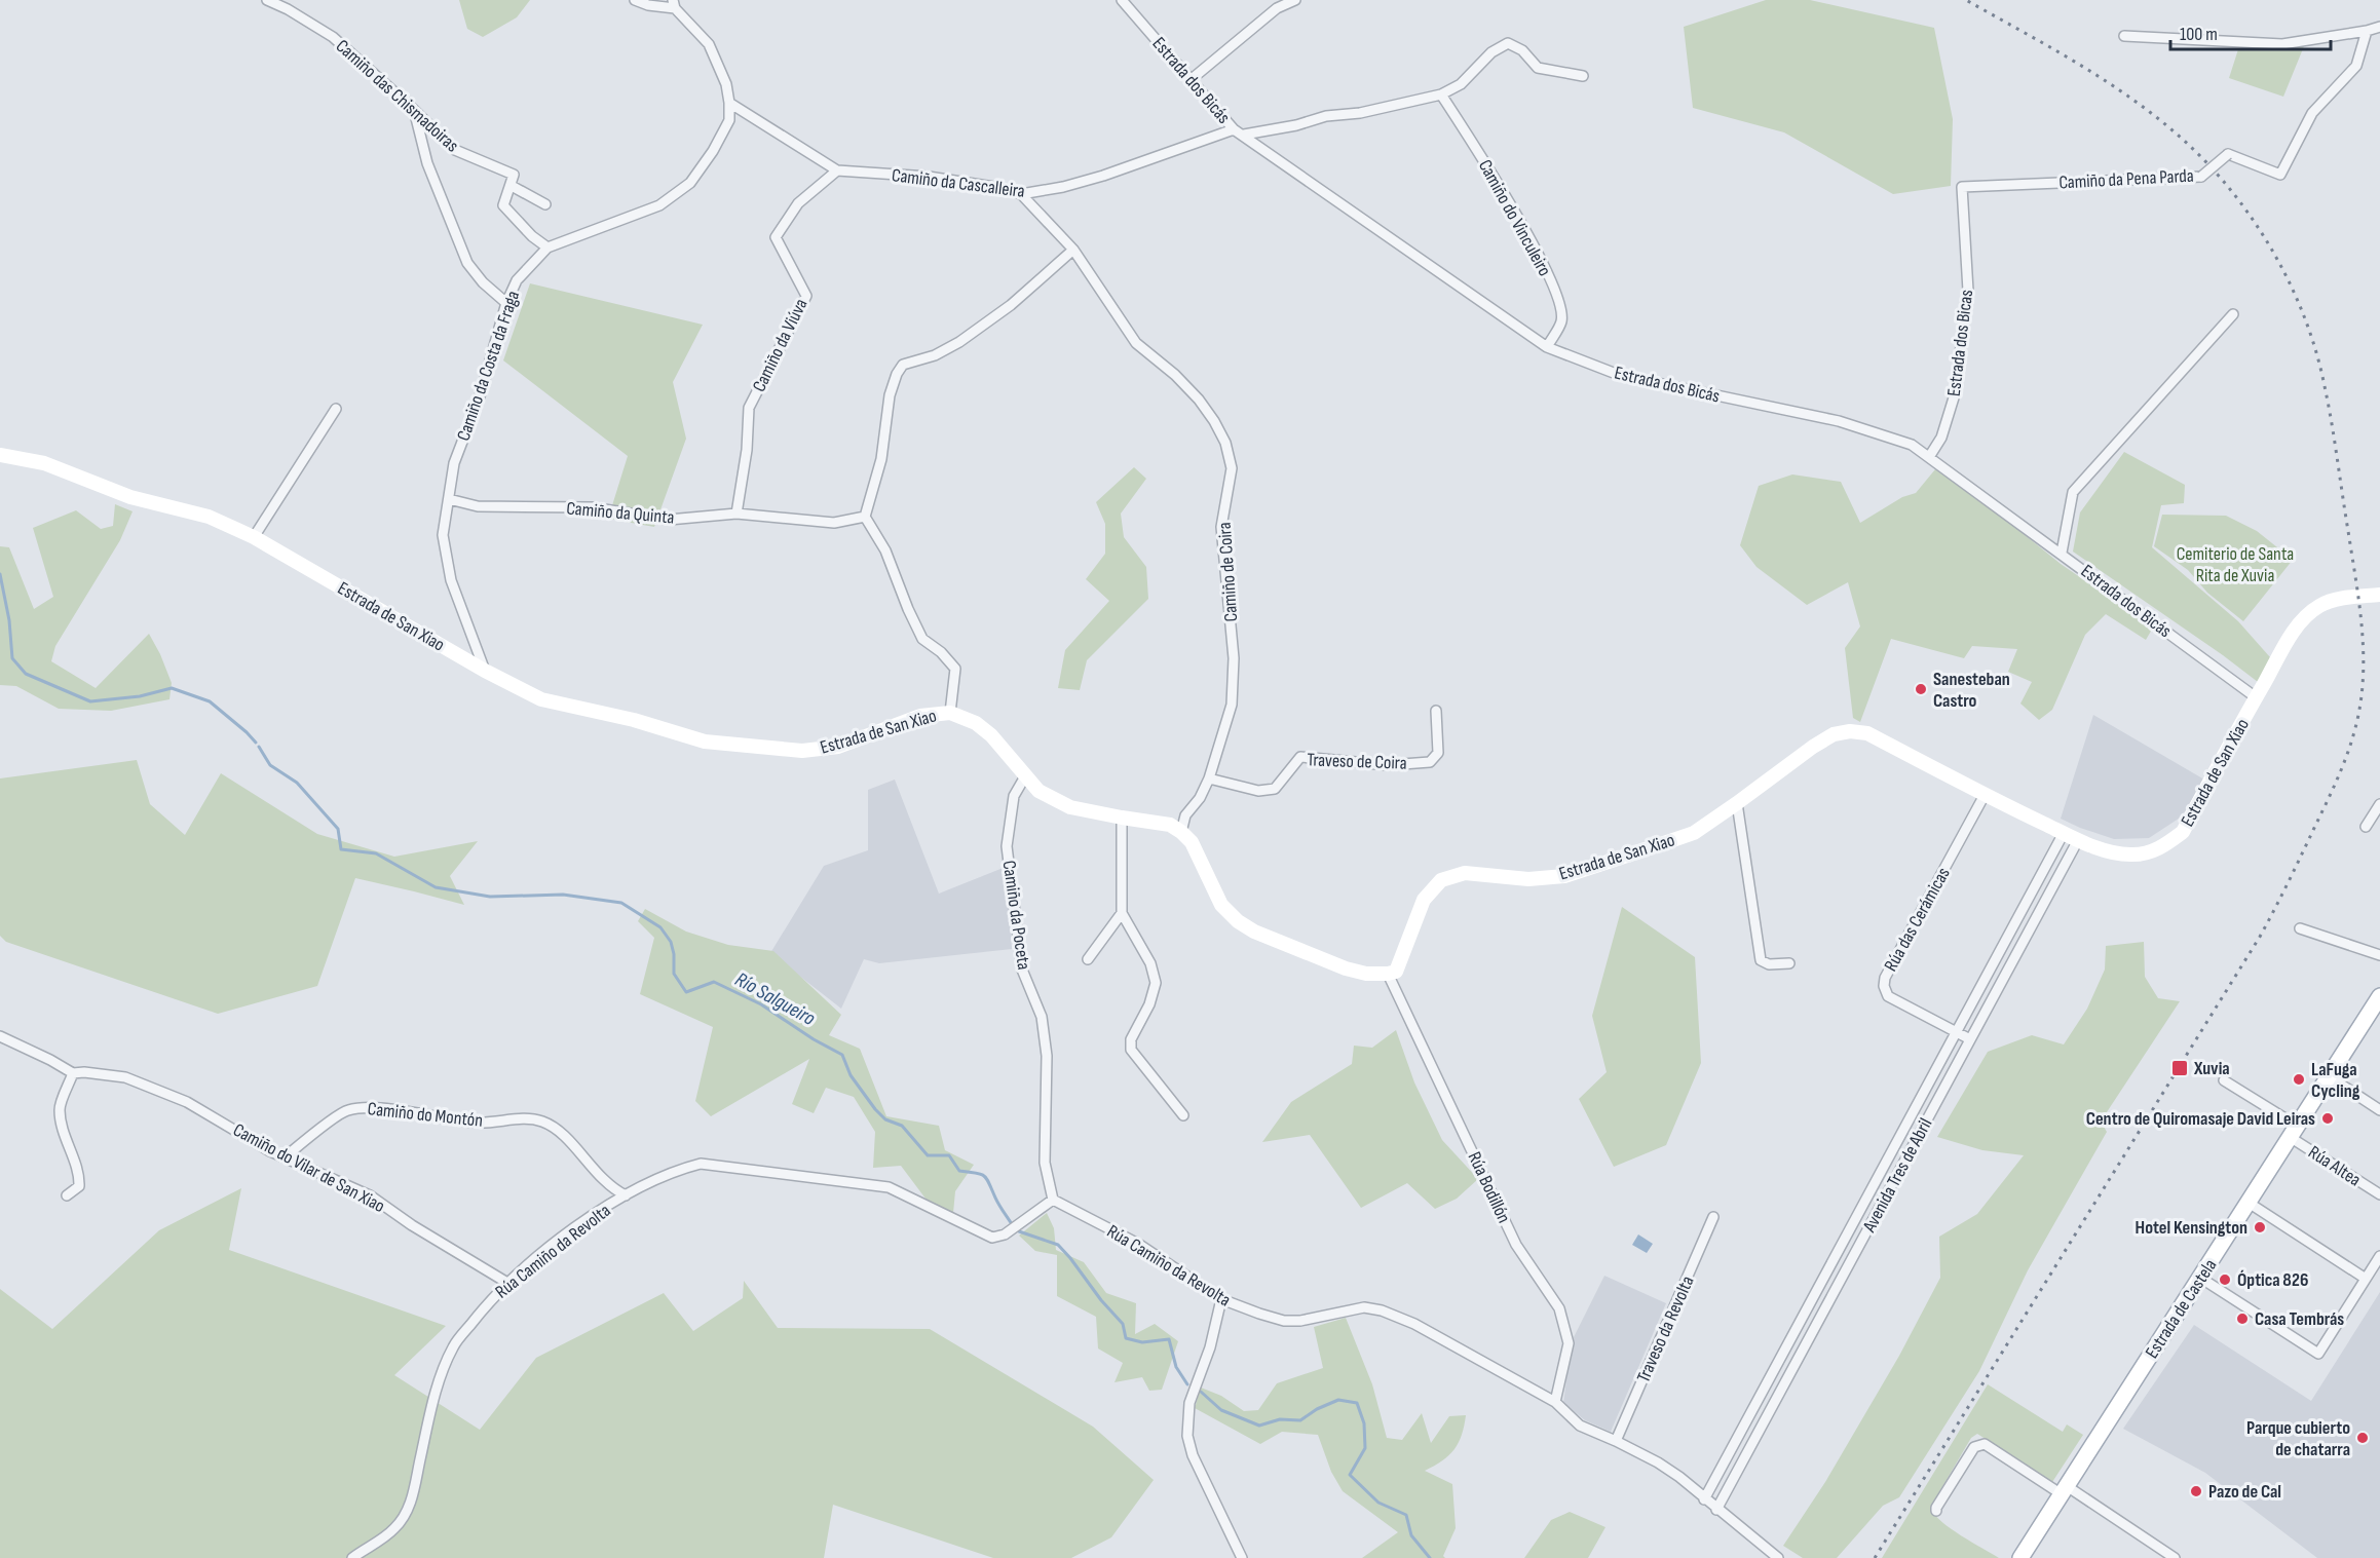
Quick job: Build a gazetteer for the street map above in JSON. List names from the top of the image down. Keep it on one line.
{"streets":{"main road":["Estrada de Castela"],"street":["Estrada dos Bicás","Camiño das Chismadoiras","Camiño da Pena Parda","Camiño da Cascalleira","Camiño do Vinculeiro","Estrada dos Bicas","Camiño da Viúva","Camiño da Costa da Fraga","Camiño da Quinta","Camiño de Coira","Estrada de San Xiao","Traveso de Coira","Camiño da Poceta","Rúa das Cerámicas","Camiño do Montón","Rúa Altea","Camiño do Vilar de San Xiao","Avenida Tres de Abril","Rúa Bodillón","Rúa Camiño da Revolta","Traveso da Revolta"]},"crossings":[["Estrada dos Bicás","Camiño da Cascalleira"],["Estrada dos Bicás","Camiño do Vinculeiro"],["Estrada dos Bicás","Estrada dos Bicas"],["Estrada dos Bicás","Estrada de San Xiao"],["Camiño da Pena Parda","Estrada dos Bicas"],["Camiño da Cascalleira","Camiño da Viúva"],["Camiño da Cascalleira","Camiño da Costa da Fraga"],["Camiño da Cascalleira","Camiño de Coira"],["Camiño da Viúva","Camiño da Quinta"],["Camiño da Costa da Fraga","Camiño da Quinta"],["Camiño da Costa da Fraga","Estrada de San Xiao"],["Camiño de Coira","Estrada de San Xiao"],["Camiño de Coira","Traveso de Coira"],["Estrada de San Xiao","Camiño da Poceta"],["Estrada de San Xiao","Rúa das Cerámicas"],["Estrada de San Xiao","Avenida Tres de Abril"],["Estrada de San Xiao","Rúa Bodillón"],["Camiño da Poceta","Rúa Camiño da Revolta"],["Rúa das Cerámicas","Avenida Tres de Abril"],["Camiño do Montón","Camiño do Vilar de San Xiao"],["Camiño do Montón","Rúa Camiño da Revolta"],["Rúa Altea","Estrada de Castela"],["Camiño do Vilar de San Xiao","Rúa Camiño da Revolta"],["Avenida Tres de Abril","Rúa Camiño da Revolta"],["Rúa Bodillón","Rúa Camiño da Revolta"],["Rúa Camiño da Revolta","Traveso da Revolta"]],"water":["Río Salgueiro"],"parks":["Cemiterio de Santa Rita de Xuvia"],"places":{"other":["Sanesteban Castro","LaFuga Cycling","Centro de Quiromasaje David Leiras","Hotel Kensington","Óptica 826","Casa Tembrás","Parque cubierto de chatarra","Pazo de Cal"],"transit":["Xuvia"]},"scale_bar":"100 m"}
